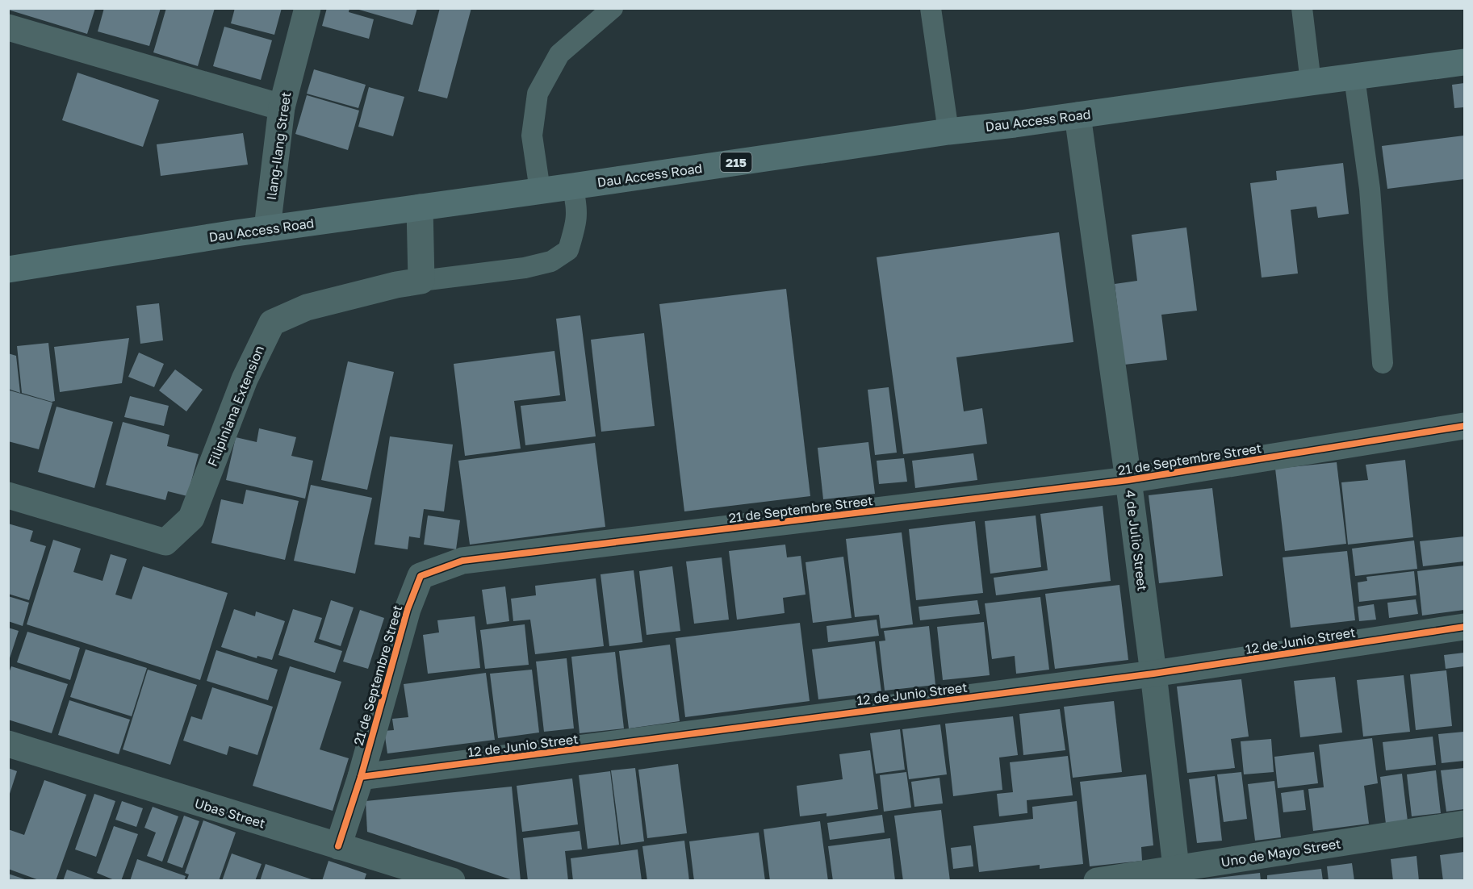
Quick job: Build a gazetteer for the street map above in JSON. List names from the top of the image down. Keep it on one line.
{"streets":{"main road":["Dau Access Road","215"],"street":["Ilang-Ilang Street","Filipiniana Extension","21 de Septembre Street","4 de Julio Street","12 de Junio Street","Ubas Street","Uno de Mayo Street"]},"crossings":[["Dau Access Road","Ilang-Ilang Street"],["Dau Access Road","4 de Julio Street"],["21 de Septembre Street","4 de Julio Street"],["21 de Septembre Street","12 de Junio Street"],["21 de Septembre Street","Ubas Street"],["4 de Julio Street","12 de Junio Street"],["4 de Julio Street","Uno de Mayo Street"]]}
